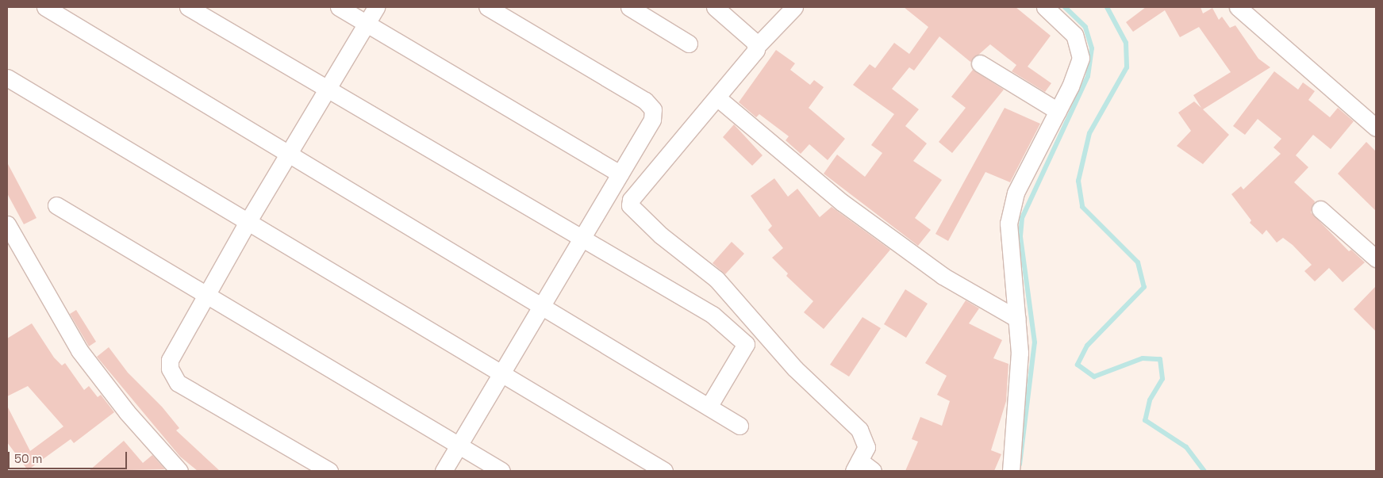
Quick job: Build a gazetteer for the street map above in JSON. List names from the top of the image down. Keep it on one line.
{"scale_bar":"50 m"}
